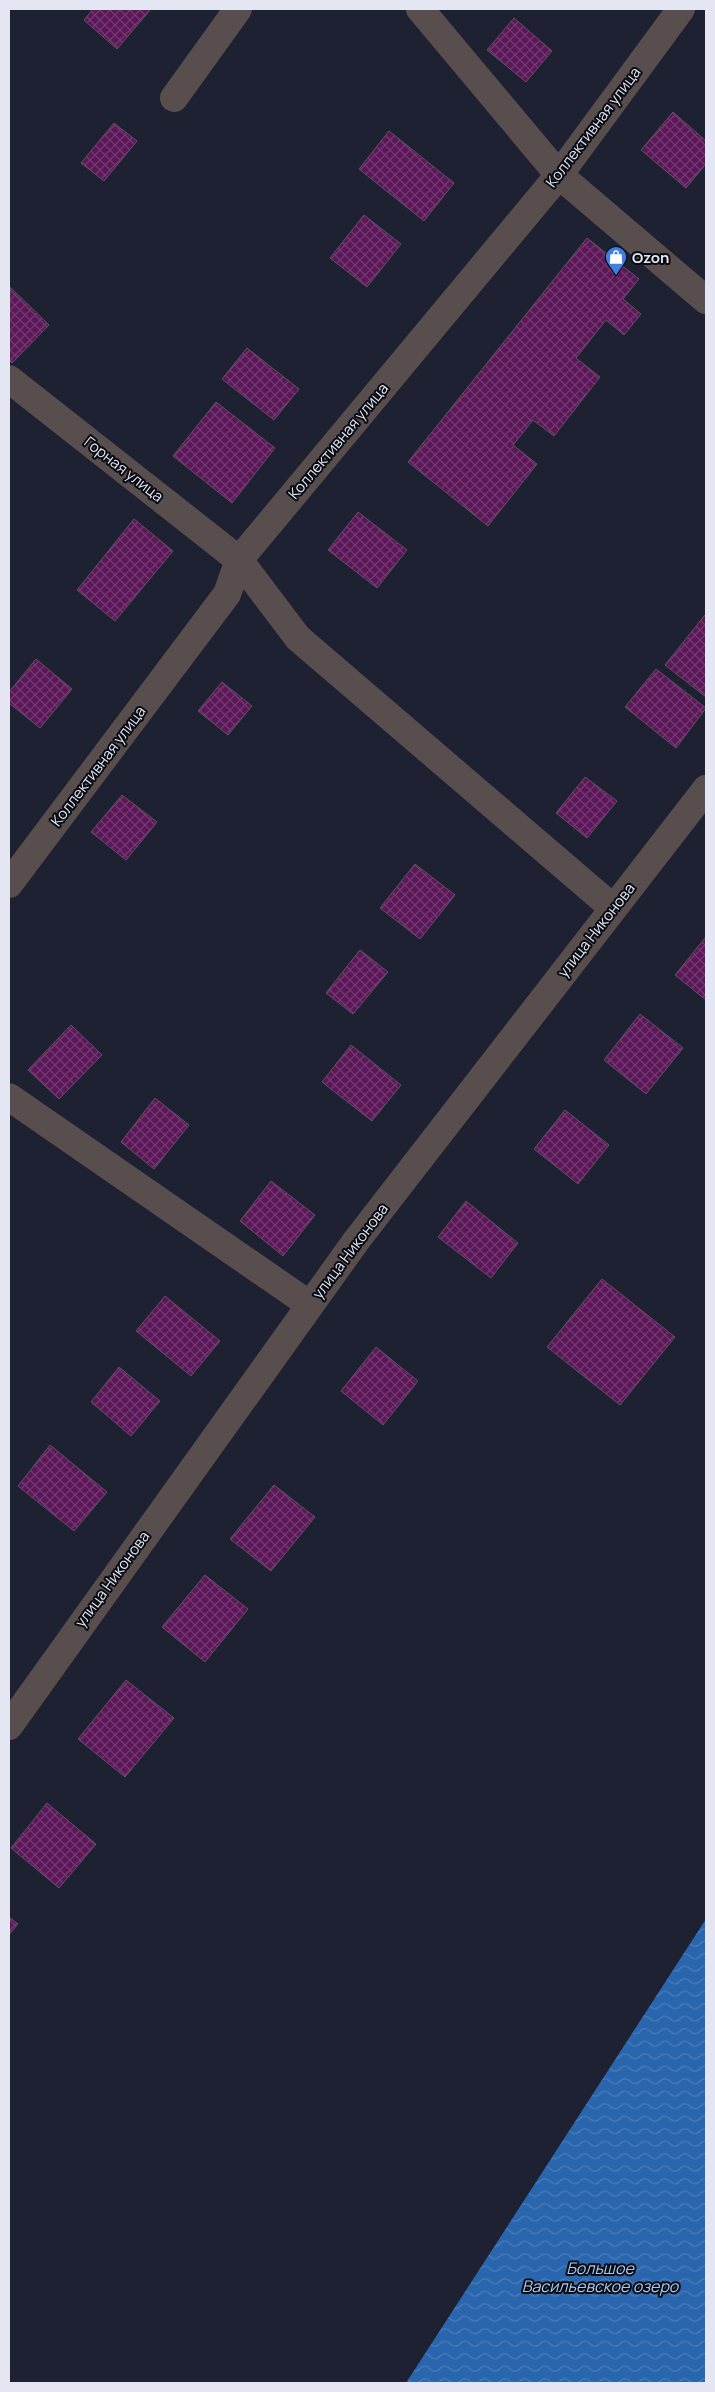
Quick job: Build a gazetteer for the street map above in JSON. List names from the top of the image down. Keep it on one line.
{"streets":{"street":["Коллективная улица","Горная улица","улица Никонова"]},"crossings":[["Коллективная улица","Горная улица"],["Горная улица","улица Никонова"]],"water":["Большое Васильевское озеро"],"places":{"shop":["Ozon"]}}
